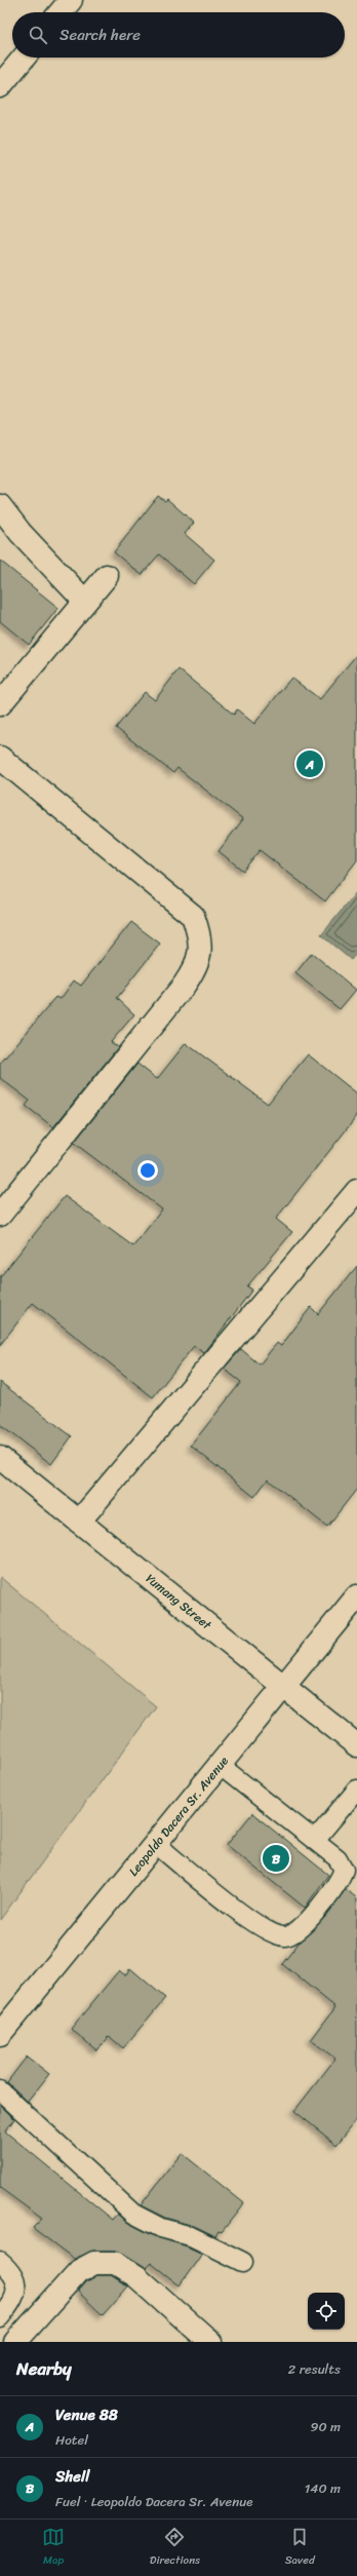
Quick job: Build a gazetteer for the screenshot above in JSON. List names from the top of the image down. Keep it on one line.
{"streets":{"street":["Yumang Street","Leopoldo Dacera Sr. Avenue"]},"crossings":[["Yumang Street","Leopoldo Dacera Sr. Avenue"]],"page":{"search":"Search here","pins":["A","B"],"heading":["Nearby","2 results"],"list":[{"mark":"A","name":"Venue 88","note":"Hotel","value":"90 m"},{"mark":"B","name":"Shell","note":"Fuel · Leopoldo Dacera Sr. Avenue","value":"140 m"}],"nav":["Map","Directions","Saved"]}}
